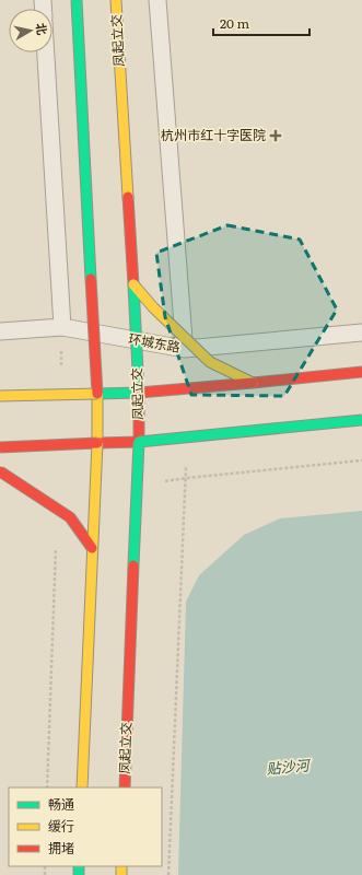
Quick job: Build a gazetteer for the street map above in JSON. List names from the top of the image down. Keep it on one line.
{"streets":{"main road":["凤起立交"],"lane":["环城东路"]},"water":["贴沙河"],"places":{"health":["杭州市红十字医院"]},"legend":["畅通","缓行","拥堵"],"scale_bar":"20 m","north":"right"}
